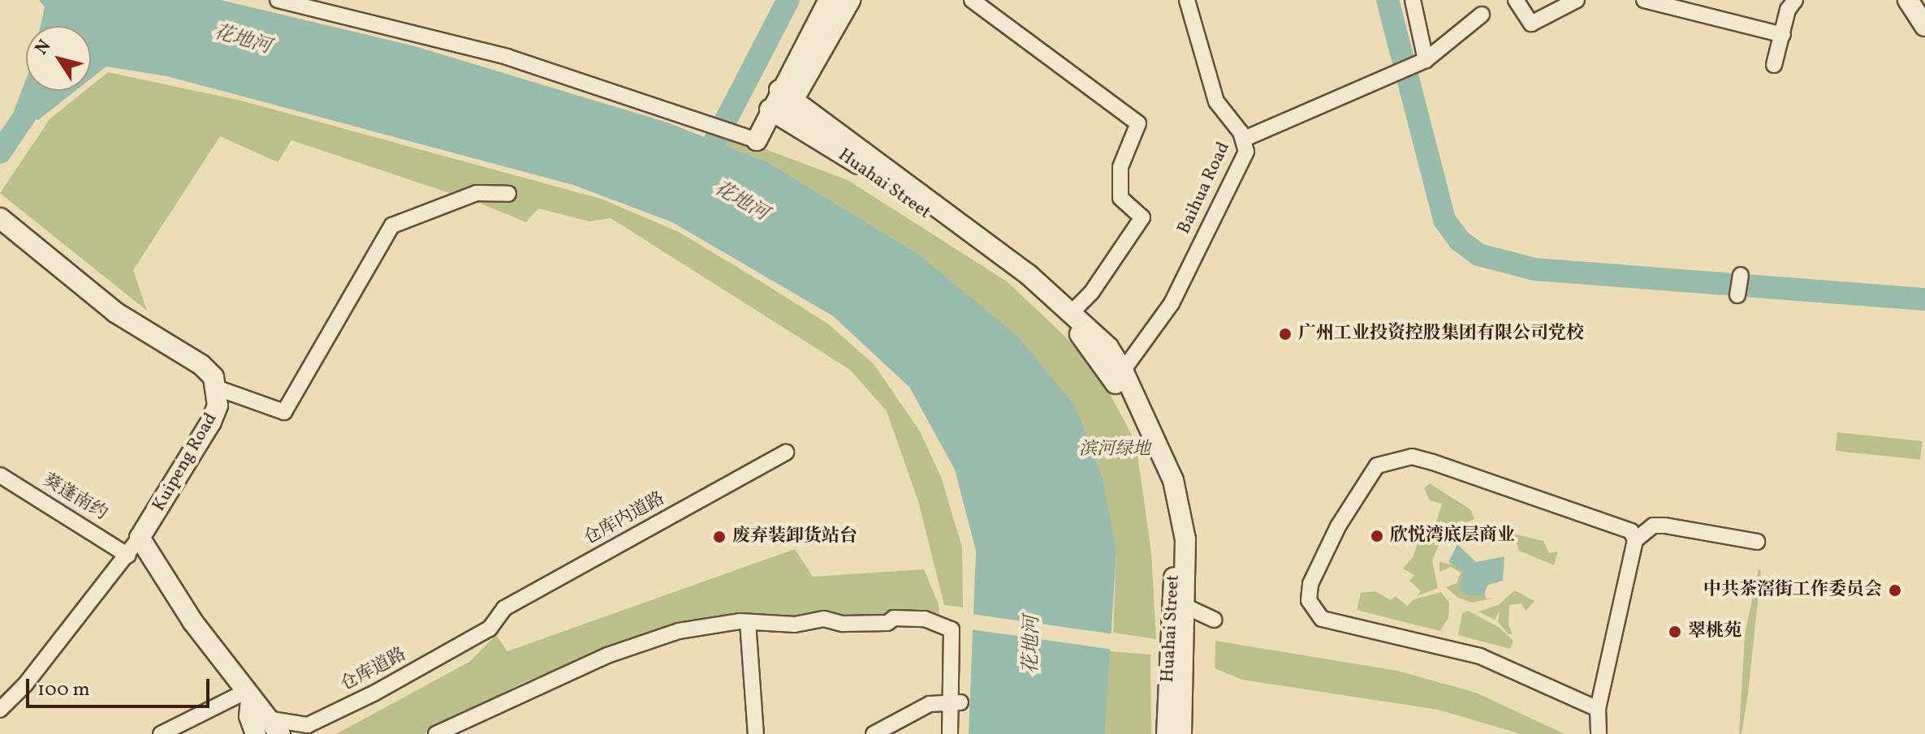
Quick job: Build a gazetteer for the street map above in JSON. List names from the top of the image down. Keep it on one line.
{"streets":{"street":["Huahai Street","Baihua Road","Kuipeng Road","葵蓬南约","仓库内道路","仓库道路"]},"crossings":[["Huahai Street","Baihua Road"],["仓库内道路","仓库道路"]],"water":["花地河"],"parks":["滨河绿地"],"places":["广州工业投资控股集团有限公司党校","欣悦湾底层商业","废弃装卸货站台","中共茶滘街工作委员会","翠桃苑"],"scale_bar":"100 m","north":"top left"}
